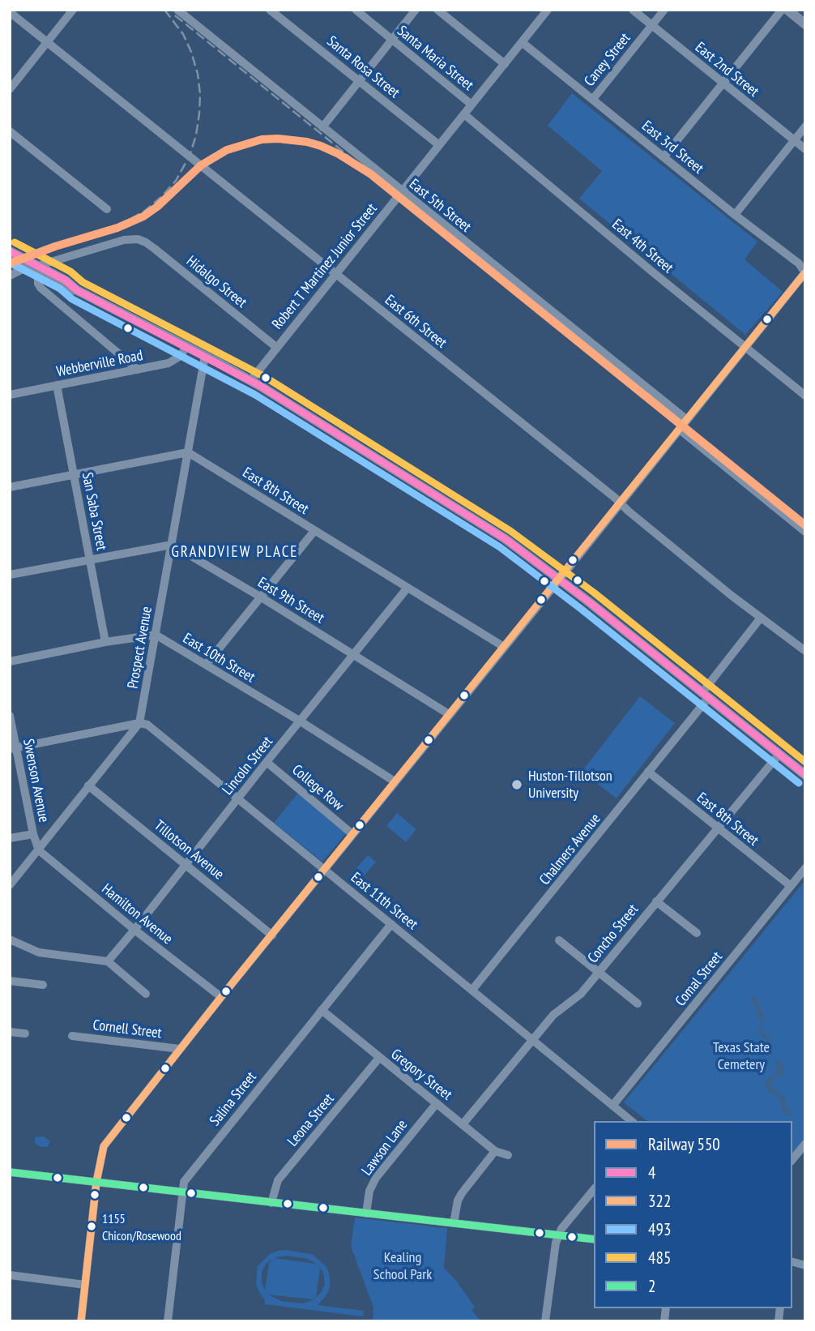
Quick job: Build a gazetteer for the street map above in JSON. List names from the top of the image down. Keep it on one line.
{"streets":{"street":["Santa Maria Street","Caney Street","Santa Rosa Street","East 2nd Street","East 3rd Street","East 5th Street","East 4th Street","Robert T Martinez Junior Street","Hidalgo Street","East 6th Street","Webberville Road","East 8th Street","San Saba Street","East 9th Street","Prospect Avenue","East 10th Street","Lincoln Street","Swenson Avenue","College Row","Chalmers Avenue","Tillotson Avenue","East 11th Street","Hamilton Avenue","Concho Street","Comal Street","Cornell Street","Gregory Street","Salina Street","Leona Street","Lawson Lane"]},"crossings":[["Santa Maria Street","Robert T Martinez Junior Street"],["Caney Street","East 2nd Street"],["Caney Street","East 3rd Street"],["Santa Rosa Street","Robert T Martinez Junior Street"],["East 3rd Street","Robert T Martinez Junior Street"],["East 5th Street","Robert T Martinez Junior Street"],["East 4th Street","Robert T Martinez Junior Street"],["Robert T Martinez Junior Street","Hidalgo Street"],["Robert T Martinez Junior Street","East 6th Street"],["East 6th Street","Chalmers Avenue"],["Webberville Road","San Saba Street"],["East 8th Street","Prospect Avenue"],["East 8th Street","Lincoln Street"],["East 8th Street","Chalmers Avenue"],["East 8th Street","Concho Street"],["East 8th Street","Comal Street"],["East 9th Street","Prospect Avenue"],["East 9th Street","Lincoln Street"],["Prospect Avenue","East 10th Street"],["Prospect Avenue","Swenson Avenue"],["Prospect Avenue","Tillotson Avenue"],["Prospect Avenue","East 11th Street"],["Prospect Avenue","Hamilton Avenue"],["East 10th Street","Lincoln Street"],["Lincoln Street","College Row"],["Lincoln Street","Tillotson Avenue"],["Lincoln Street","East 11th Street"],["Lincoln Street","Hamilton Avenue"],["Swenson Avenue","Hamilton Avenue"],["Chalmers Avenue","East 11th Street"],["East 11th Street","Concho Street"],["East 11th Street","Comal Street"],["East 11th Street","Salina Street"],["Concho Street","Gregory Street"],["Gregory Street","Salina Street"],["Gregory Street","Leona Street"],["Gregory Street","Lawson Lane"]],"districts":["GRANDVIEW PLACE"],"parks":["Texas State Cemetery","Kealing School Park"],"places":["Huston-Tillotson University","1155 Chicon/Rosewood"],"lines":["rail line 550","transit line 485","transit line 4","transit line 493","transit line 322","transit line 2"],"legend":["Railway 550","4","322","493","485","2"]}
